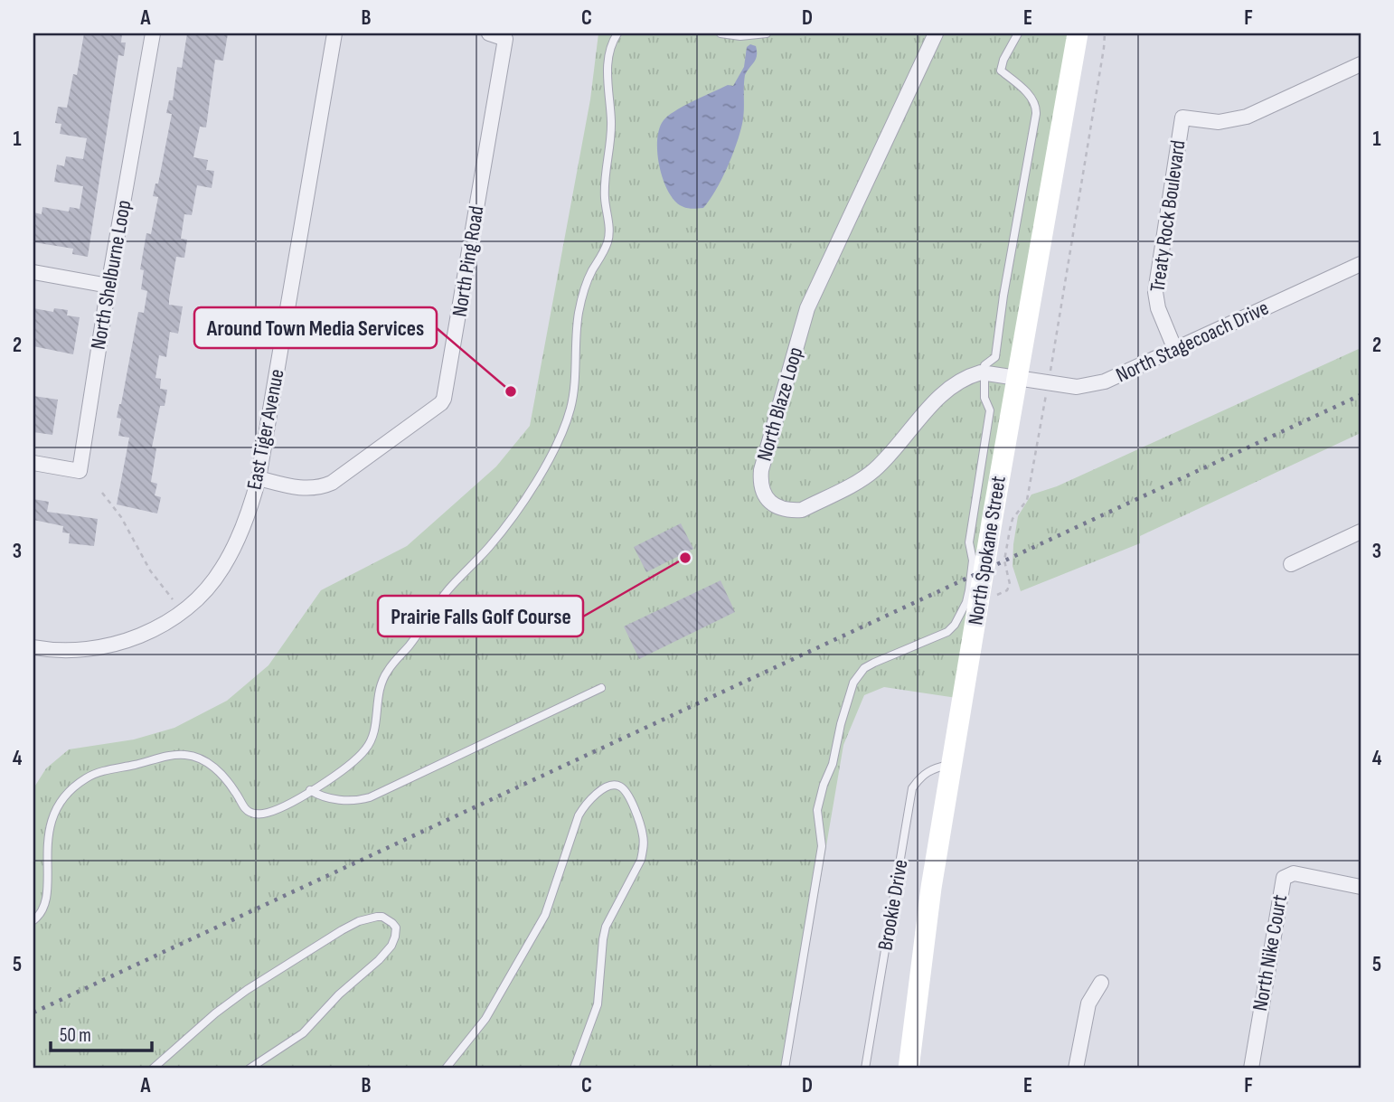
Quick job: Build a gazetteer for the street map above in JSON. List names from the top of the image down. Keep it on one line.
{"streets":{"street":["Treaty Rock Boulevard","North Ping Road","North Shelburne Loop","North Stagecoach Drive","North Blaze Loop","East Tiger Avenue","North Spokane Street","North Nike Court"],"lane":["Brookie Drive"]},"crossings":[["Treaty Rock Boulevard","North Stagecoach Drive"],["North Ping Road","East Tiger Avenue"],["North Stagecoach Drive","North Spokane Street"],["North Spokane Street","Brookie Drive"]],"places":["Around Town Media Services","Prairie Falls Golf Course"],"scale_bar":"50 m","grid":{"columns":["A","B","C","D","E","F"],"rows":["1","2","3","4","5"]}}
